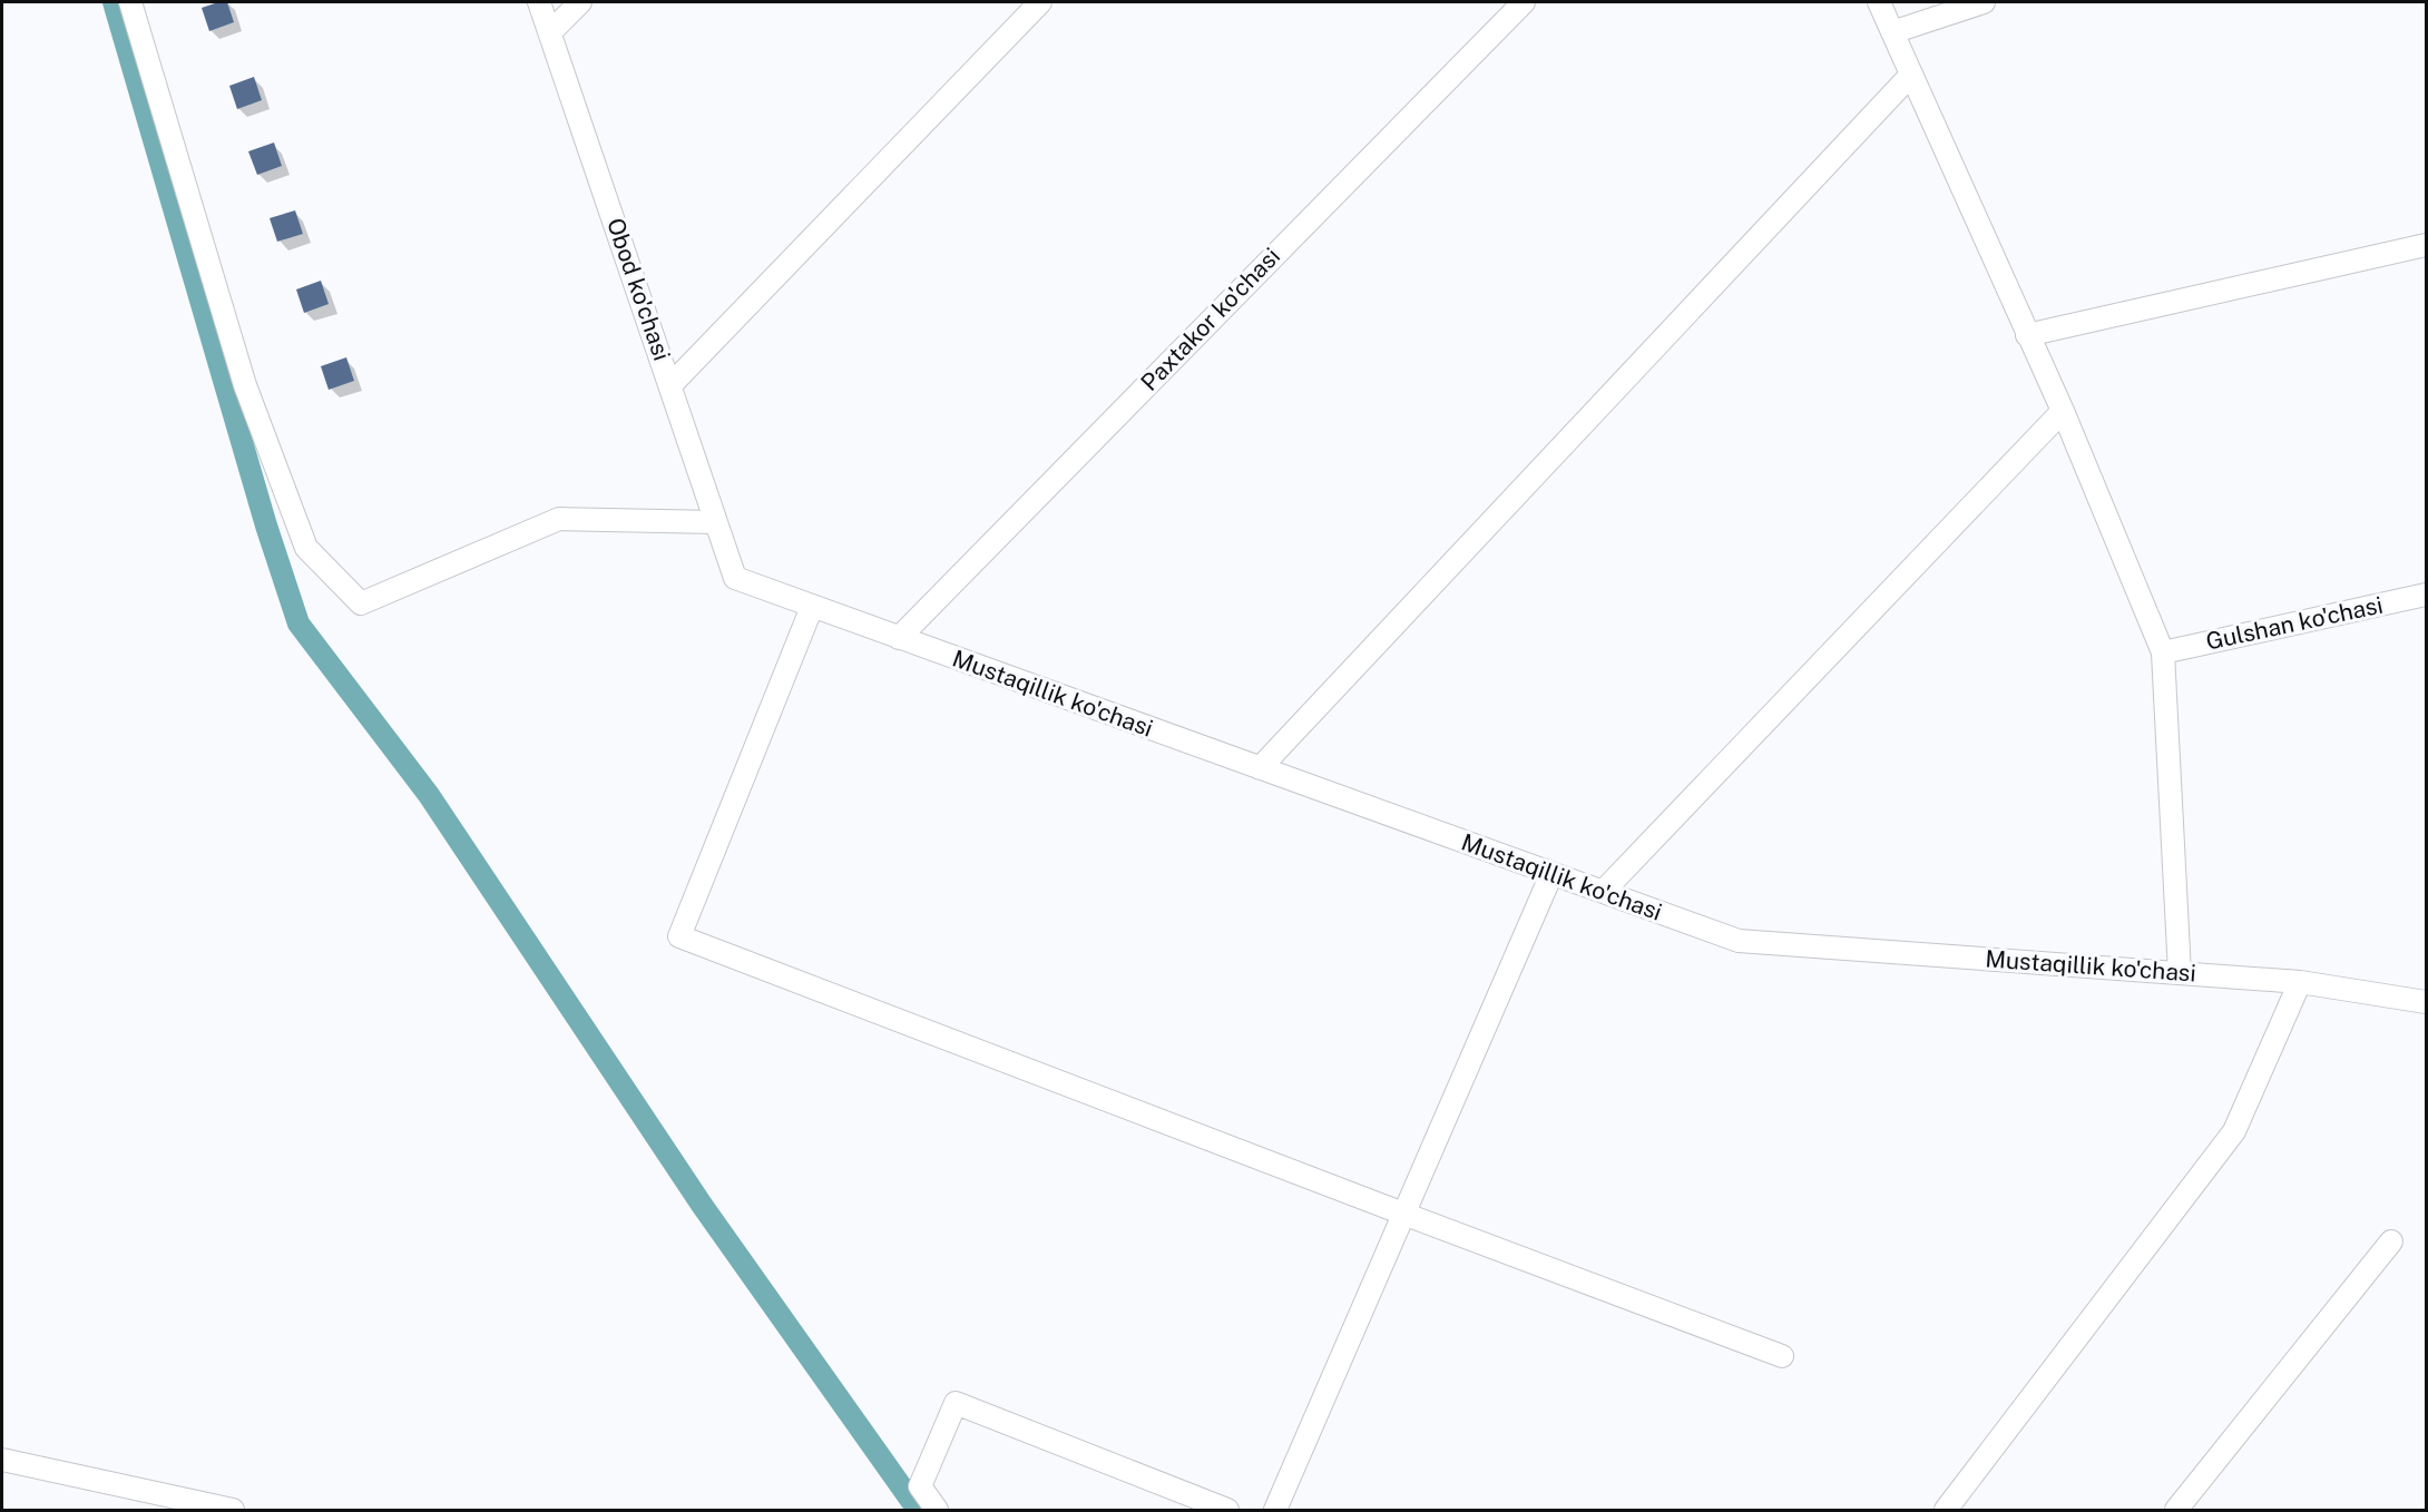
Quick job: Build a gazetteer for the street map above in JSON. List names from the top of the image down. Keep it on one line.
{"streets":{"street":["Obod ko'chasi","Paxtakor ko'chasi","Gulshan ko'chasi","Mustaqillik ko'chasi"]},"crossings":[["Obod ko'chasi","Mustaqillik ko'chasi"],["Paxtakor ko'chasi","Mustaqillik ko'chasi"]]}
